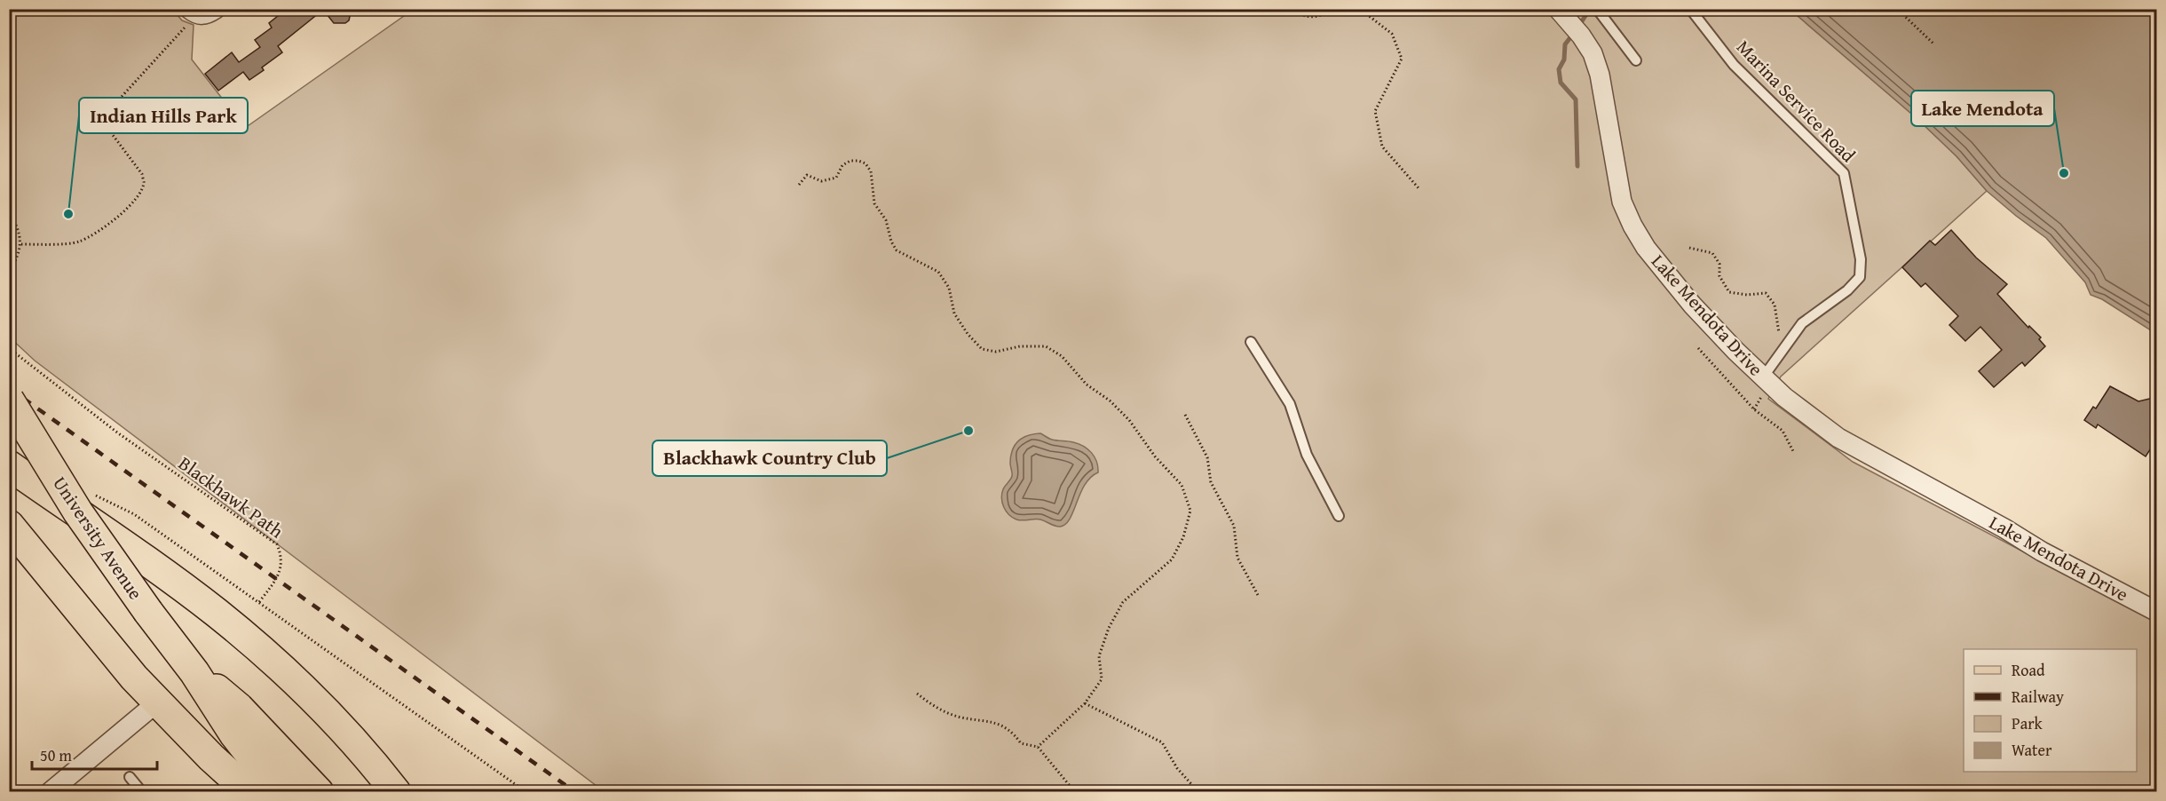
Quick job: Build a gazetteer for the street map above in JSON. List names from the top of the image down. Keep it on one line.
{"streets":{"main road":["University Avenue"],"street":["Lake Mendota Drive"],"lane":["Marina Service Road"],"path":["Blackhawk Path"]},"crossings":[["Marina Service Road","Lake Mendota Drive"]],"places":["Lake Mendota","Indian Hills Park","Blackhawk Country Club"],"legend":["Road","Railway","Park","Water"],"scale_bar":"50 m"}
